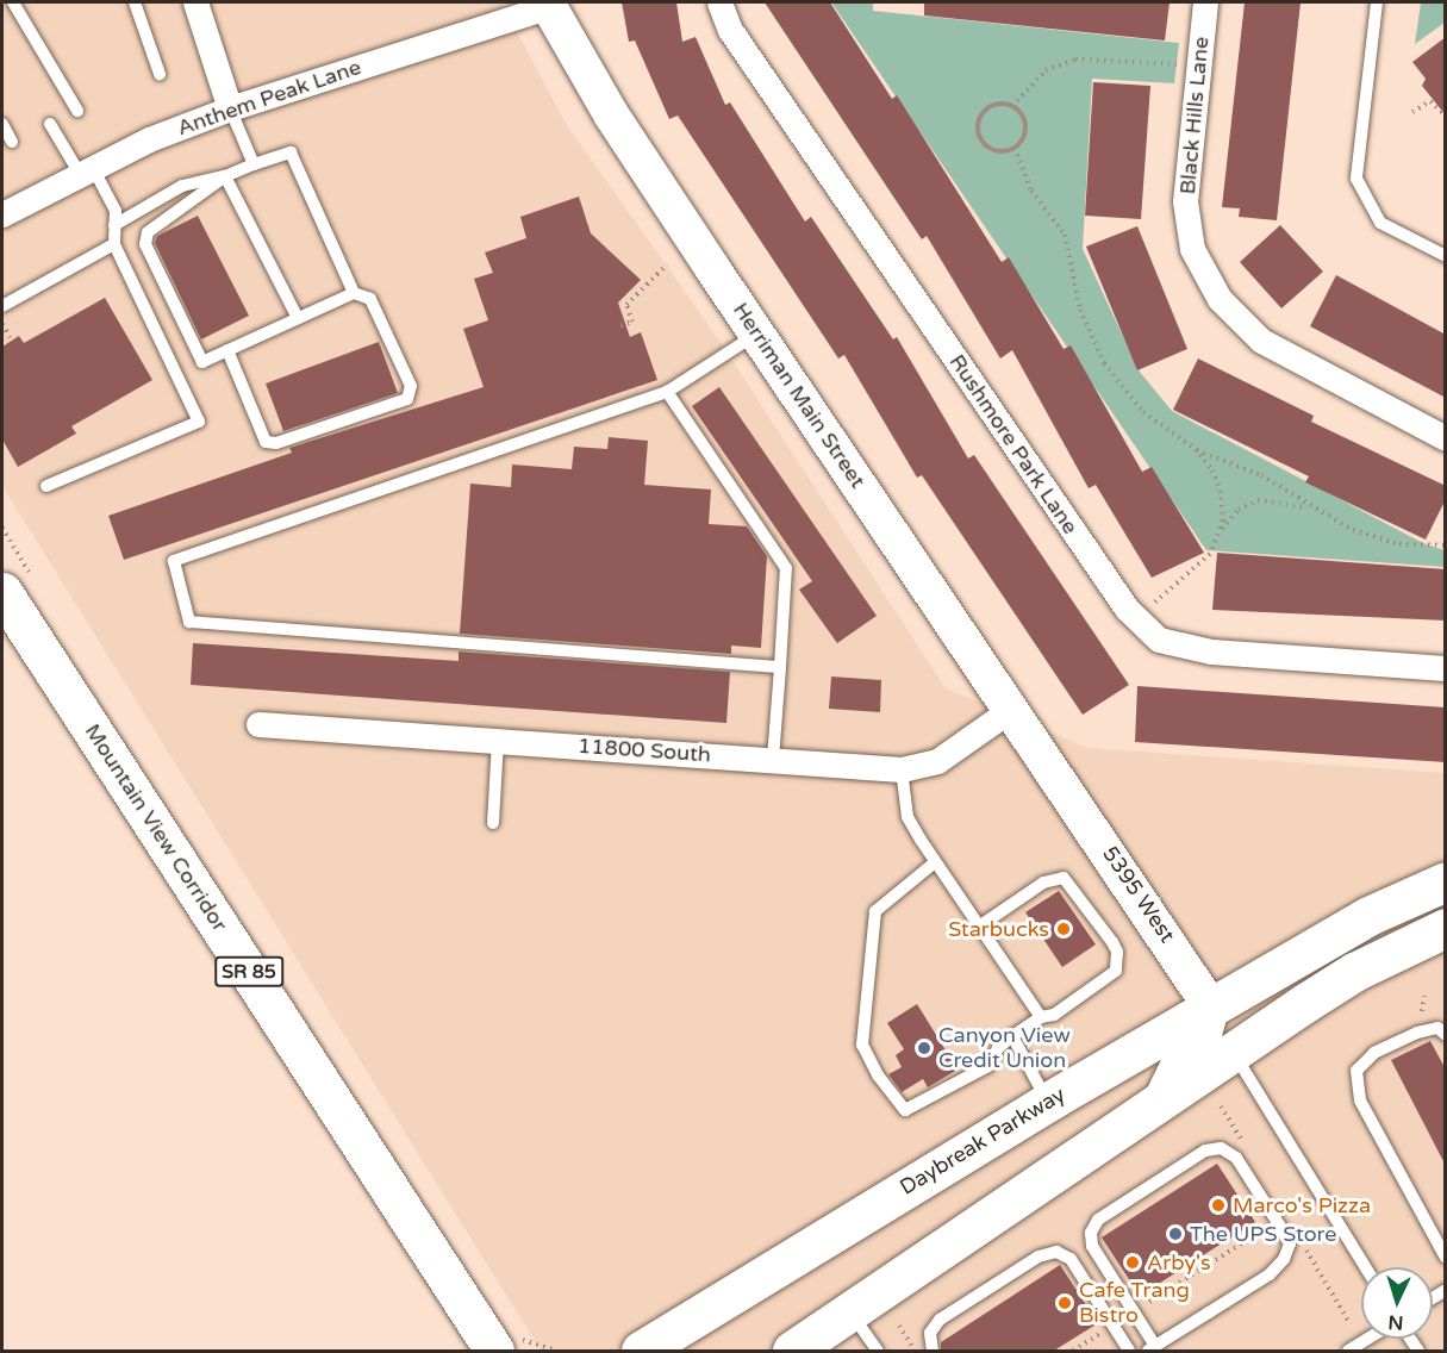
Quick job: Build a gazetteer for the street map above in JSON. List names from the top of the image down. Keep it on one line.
{"streets":{"main road":["Mountain View Corridor","SR 85","Daybreak Parkway"],"street":["Anthem Peak Lane","Black Hills Lane","Herriman Main Street","Rushmore Park Lane","11800 South","5395 West"]},"crossings":[["Anthem Peak Lane","Herriman Main Street"],["Herriman Main Street","11800 South"],["Herriman Main Street","5395 West"],["5395 West","Daybreak Parkway"]],"places":["Starbucks","Canyon View Credit Union","Marco's Pizza","The UPS Store","Arby's","Cafe Trang Bistro"],"north":"bottom"}
